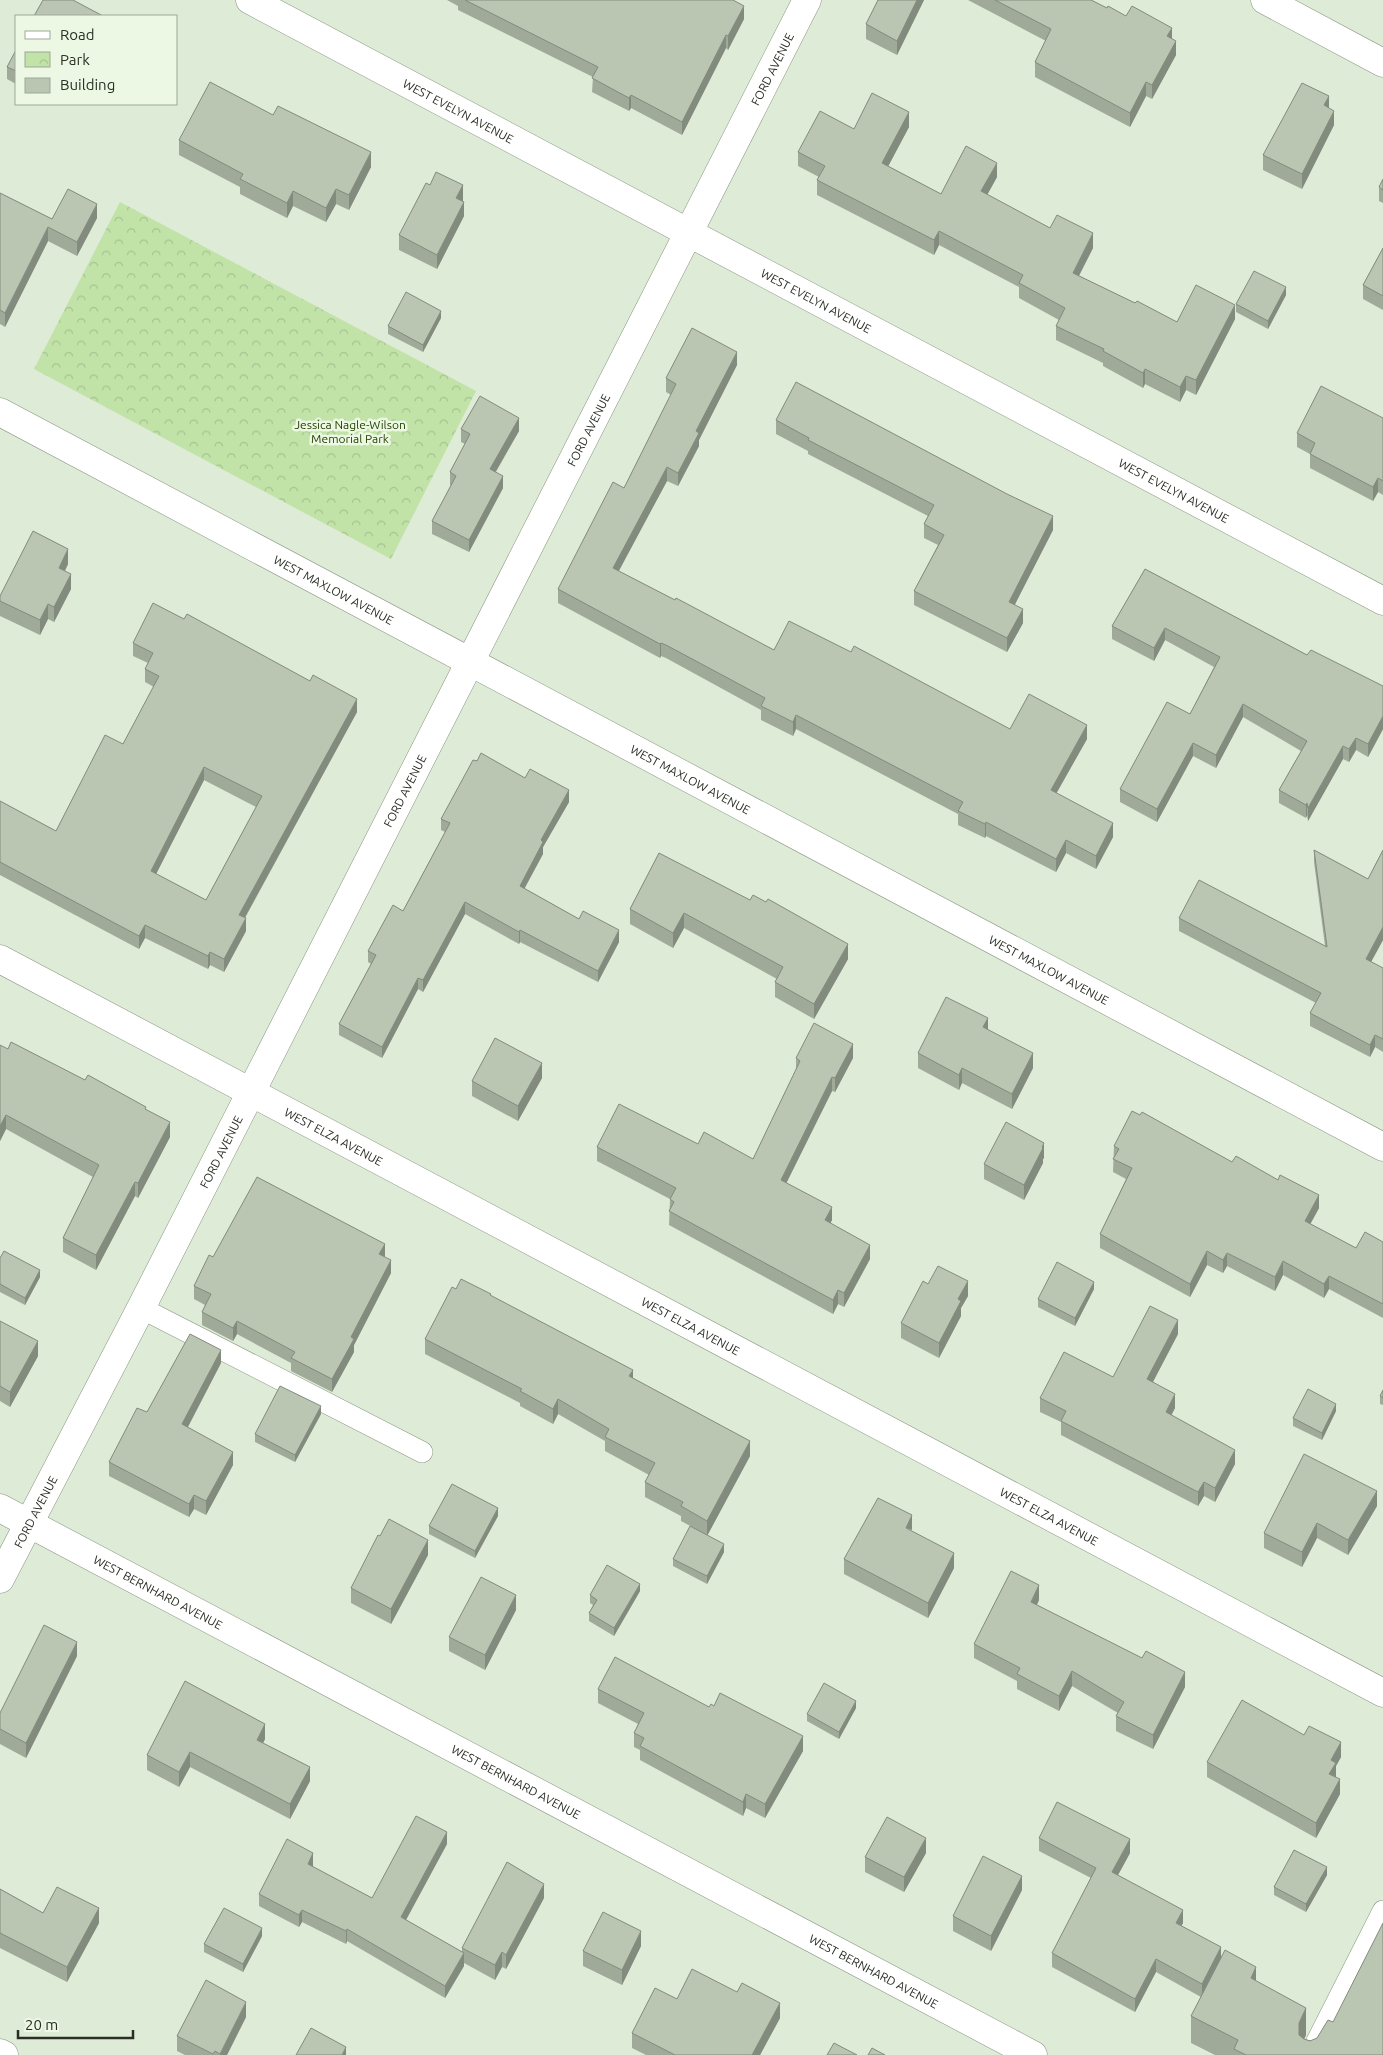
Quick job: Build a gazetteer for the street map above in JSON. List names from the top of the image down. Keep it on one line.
{"streets":{"street":["FORD AVENUE","WEST EVELYN AVENUE","WEST MAXLOW AVENUE","WEST ELZA AVENUE","WEST BERNHARD AVENUE"]},"crossings":[["FORD AVENUE","WEST EVELYN AVENUE"],["FORD AVENUE","WEST MAXLOW AVENUE"],["FORD AVENUE","WEST ELZA AVENUE"],["FORD AVENUE","WEST BERNHARD AVENUE"]],"parks":["Jessica Nagle-Wilson Memorial Park"],"legend":["Road","Park","Building"],"scale_bar":"20 m"}
